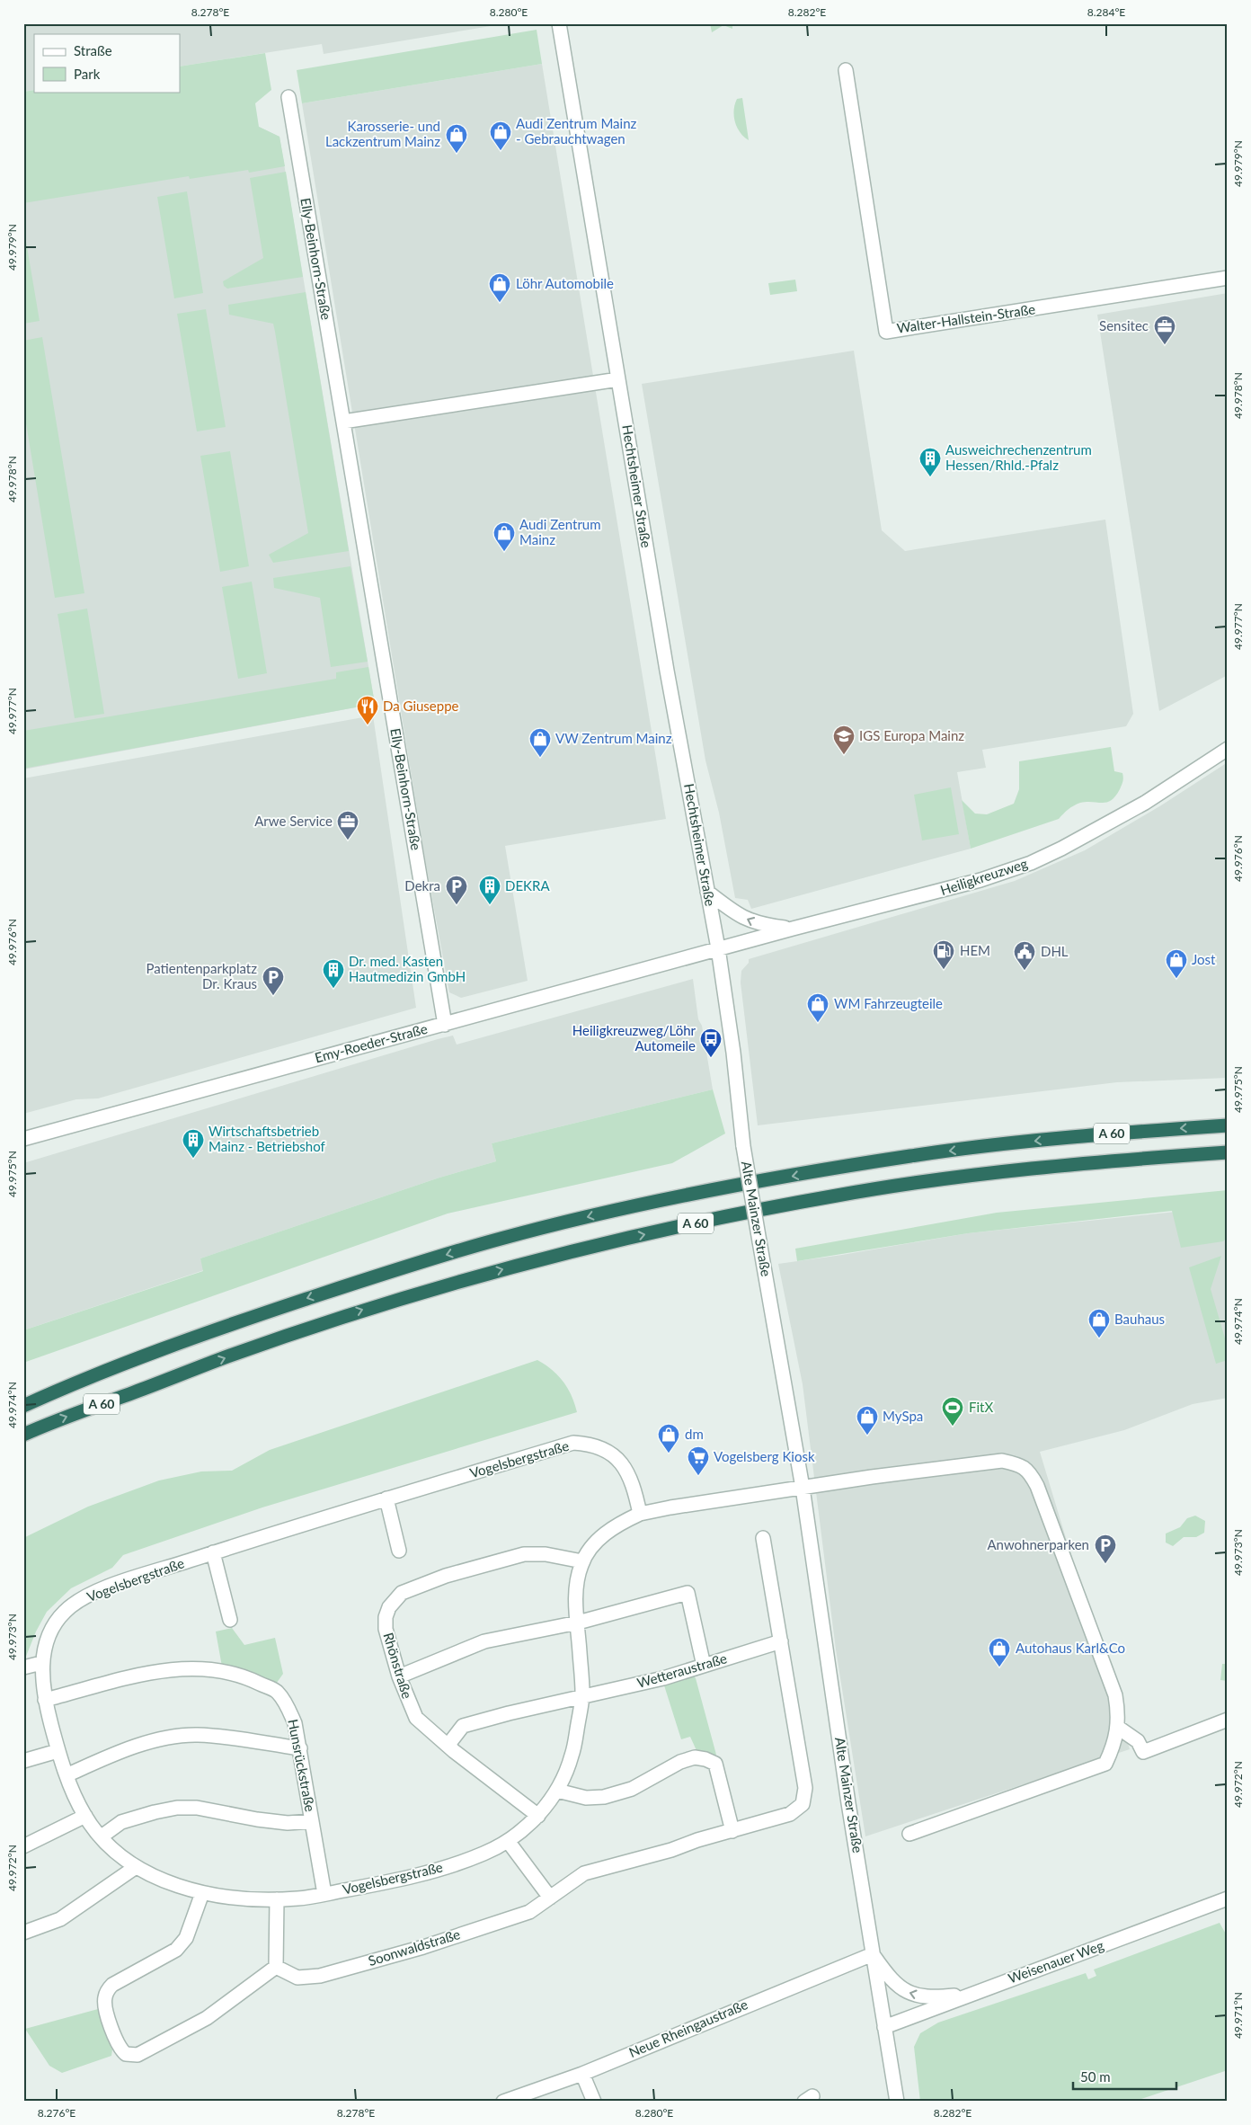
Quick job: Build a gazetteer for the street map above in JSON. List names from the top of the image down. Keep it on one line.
{"streets":{"highway":["A 60"],"street":["Elly-Beinhorn-Straße","Walter-Hallstein-Straße","Hechtsheimer Straße","Heiligkreuzweg","Emy-Roeder-Straße","Alte Mainzer Straße","Vogelsbergstraße","Rhönstraße","Wetteraustraße","Hunsrückstraße","Soonwaldstraße","Weisenauer Weg","Neue Rheingaustraße"]},"crossings":[["Elly-Beinhorn-Straße","Emy-Roeder-Straße"],["Hechtsheimer Straße","Heiligkreuzweg"],["Hechtsheimer Straße","Emy-Roeder-Straße"],["Hechtsheimer Straße","Alte Mainzer Straße"],["Heiligkreuzweg","Emy-Roeder-Straße"],["Heiligkreuzweg","Alte Mainzer Straße"],["Emy-Roeder-Straße","Alte Mainzer Straße"],["Alte Mainzer Straße","Vogelsbergstraße"],["Alte Mainzer Straße","Weisenauer Weg"],["Alte Mainzer Straße","Neue Rheingaustraße"],["Vogelsbergstraße","Rhönstraße"],["Vogelsbergstraße","Wetteraustraße"],["Vogelsbergstraße","Hunsrückstraße"],["Wetteraustraße","Soonwaldstraße"]],"places":{"shop":["Audi Zentrum Mainz - Gebrauchtwagen","Karosserie- und Lackzentrum Mainz","Löhr Automobile","Audi Zentrum Mainz","VW Zentrum Mainz","Jost","WM Fahrzeugteile","Bauhaus","MySpa","dm","Autohaus Karl&Co"],"office":["Sensitec","Arwe Service"],"building":["Ausweichrechenzentrum Hessen/Rhld.-Pfalz","DEKRA","Dr. med. Kasten Hautmedizin GmbH","Wirtschaftsbetrieb Mainz - Betriebshof"],"restaurant":["Da Giuseppe"],"school or university":["IGS Europa Mainz"],"parking":["Dekra","Patientenparkplatz Dr. Kraus","Anwohnerparken"],"fuel station":["HEM"],"public building":["DHL"],"bus stop":["Heiligkreuzweg/Löhr Automeile"],"sports":["FitX"],"supermarket":["Vogelsberg Kiosk"]},"legend":["Straße","Park"],"scale_bar":"50 m","coordinates":["8.278°E","8.280°E","8.282°E","8.284°E","49.979°N","49.978°N","49.977°N","49.976°N","49.975°N","49.974°N","49.973°N","49.972°N","49.971°N","8.276°E"]}
